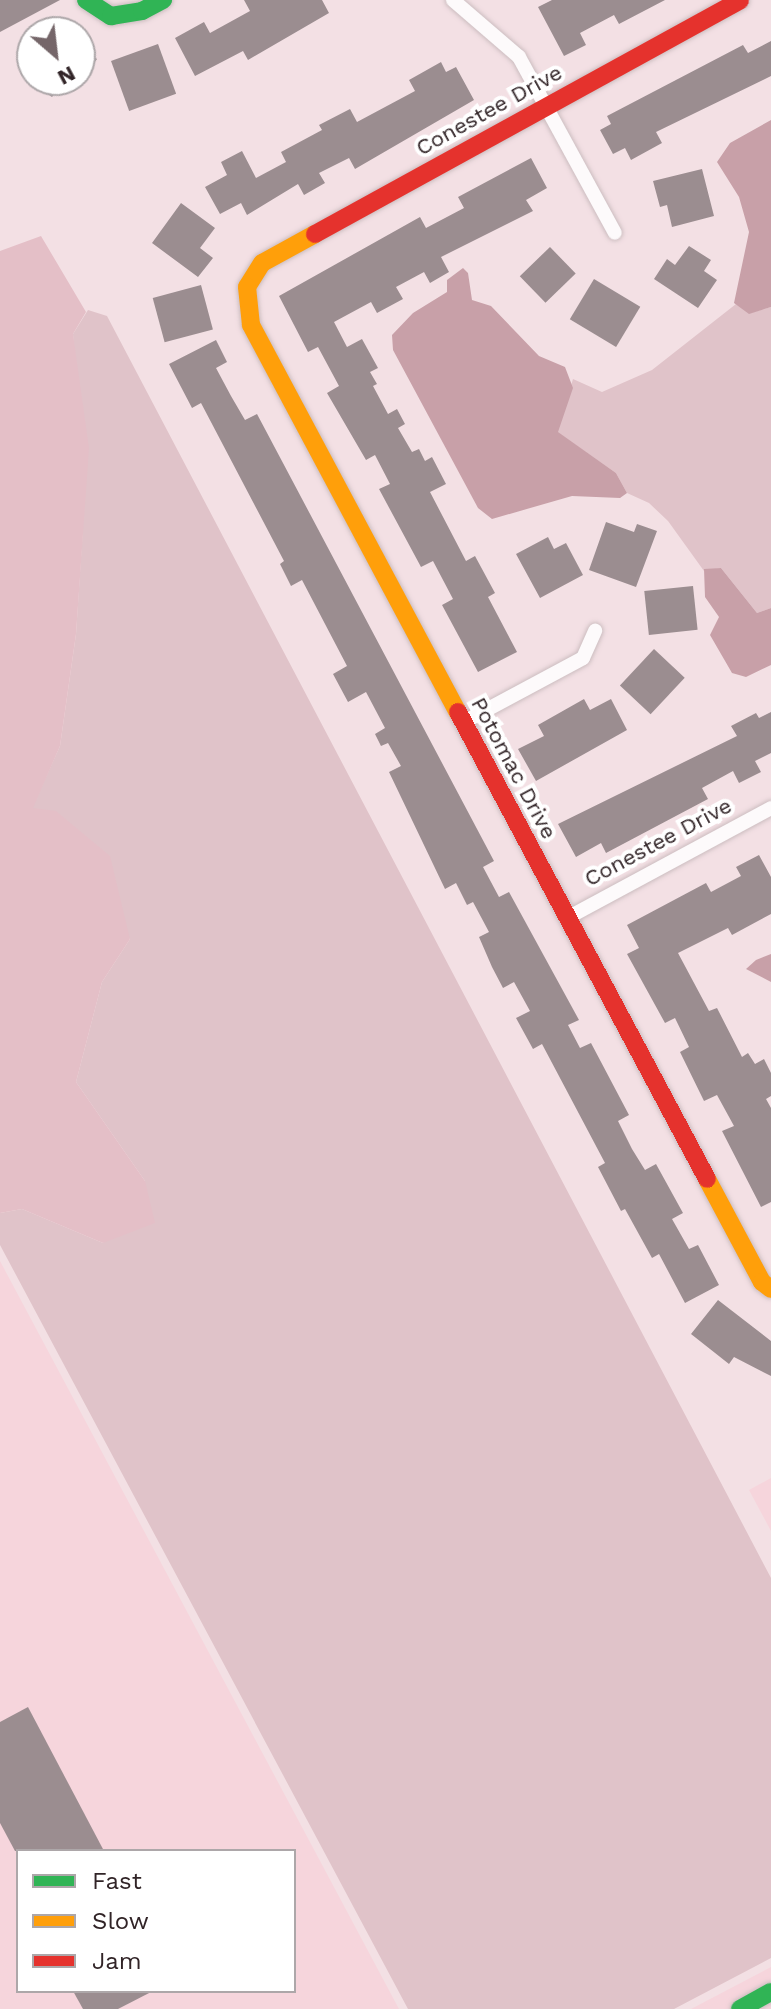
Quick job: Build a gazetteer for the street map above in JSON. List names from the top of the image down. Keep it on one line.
{"streets":{"street":["Conestee Drive","Potomac Drive"]},"crossings":[["Conestee Drive","Potomac Drive"]],"legend":["Fast","Slow","Jam"],"north":"bottom right"}
